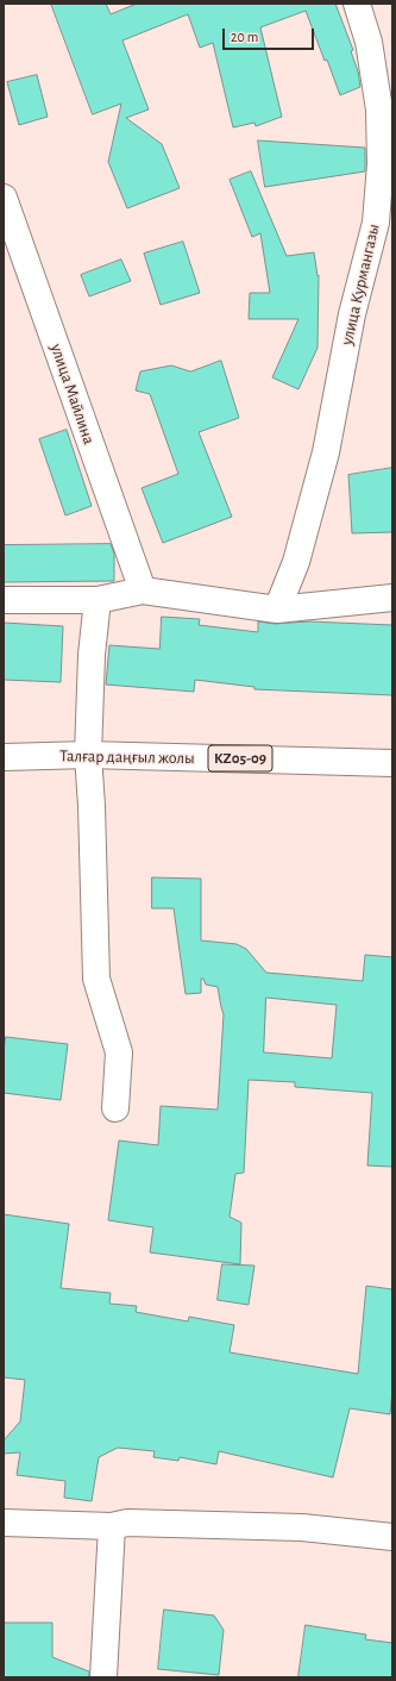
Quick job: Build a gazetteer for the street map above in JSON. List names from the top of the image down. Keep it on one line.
{"streets":{"street":["улица Курмангазы","улица Майлина","Талғар даңғыл жолы","KZ05-09"]},"scale_bar":"20 m"}
